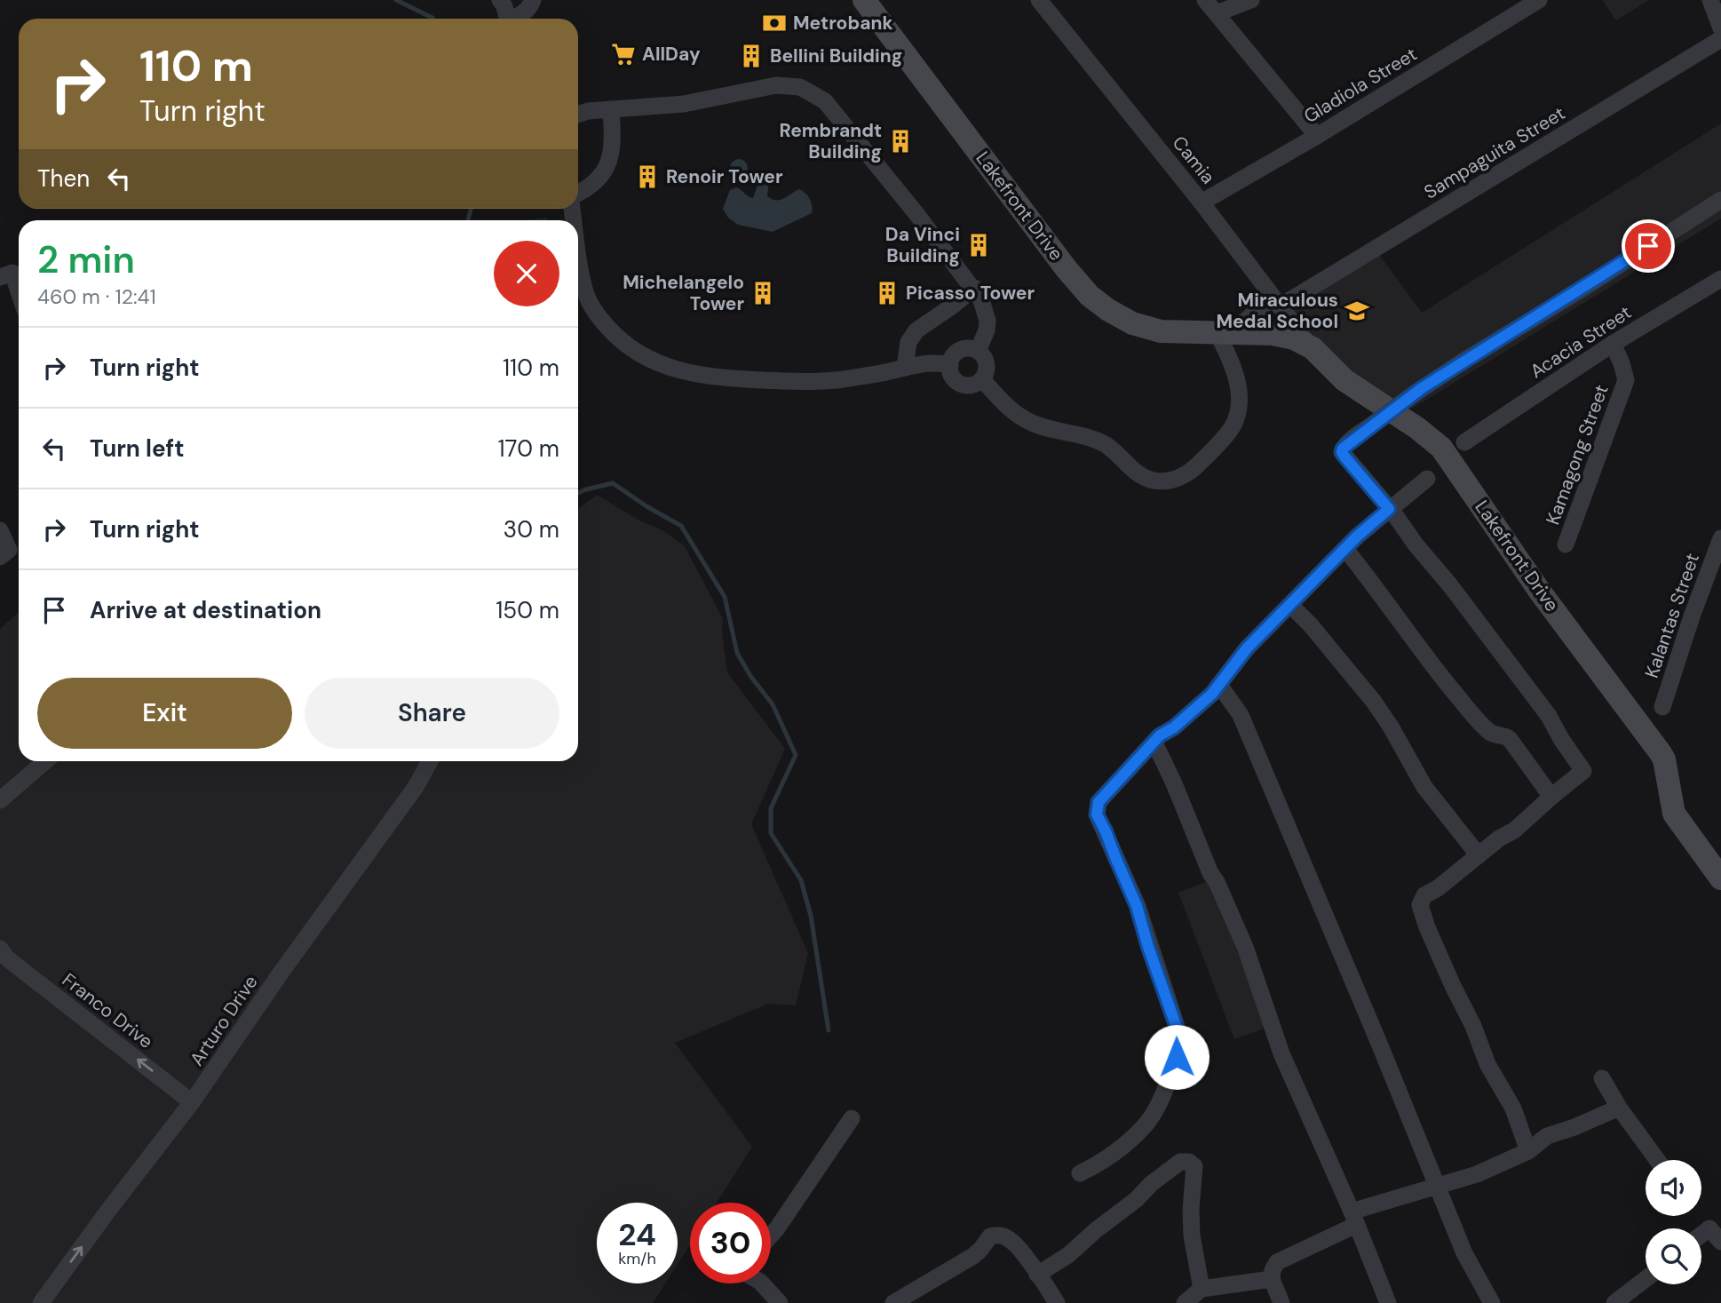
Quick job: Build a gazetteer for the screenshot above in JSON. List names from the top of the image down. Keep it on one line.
{"streets":{"street":["Gladiola Street","Sampaguita Street","Camia","Lakefront Drive","Acacia Street","Kamagong Street","Kalantas Street","Franco Drive","Arturo Drive"]},"crossings":[["Gladiola Street","Camia"],["Sampaguita Street","Camia"],["Camia","Lakefront Drive"],["Acacia Street","Kamagong Street"],["Franco Drive","Arturo Drive"]],"one_way":["Franco Drive","Arturo Drive"],"places":{"bank":["Metrobank"],"supermarket":["AllDay"],"building":["Bellini Building","Rembrandt Building","Renoir Tower","Da Vinci Building","Michelangelo Tower","Picasso Tower"],"school or university":["Miraculous Medal School"]},"page":{"turn":["110 m","Turn right"],"then":"Then","heading":["2 min","460 m · 12:41"],"list":[{"name":"Turn right","value":"110 m"},{"name":"Turn left","value":"170 m"},{"name":"Turn right","value":"30 m"},{"name":"Arrive at destination","value":"150 m"}],"buttons":["Exit","Share"],"speed":"24 km/h","limit":"30"}}
